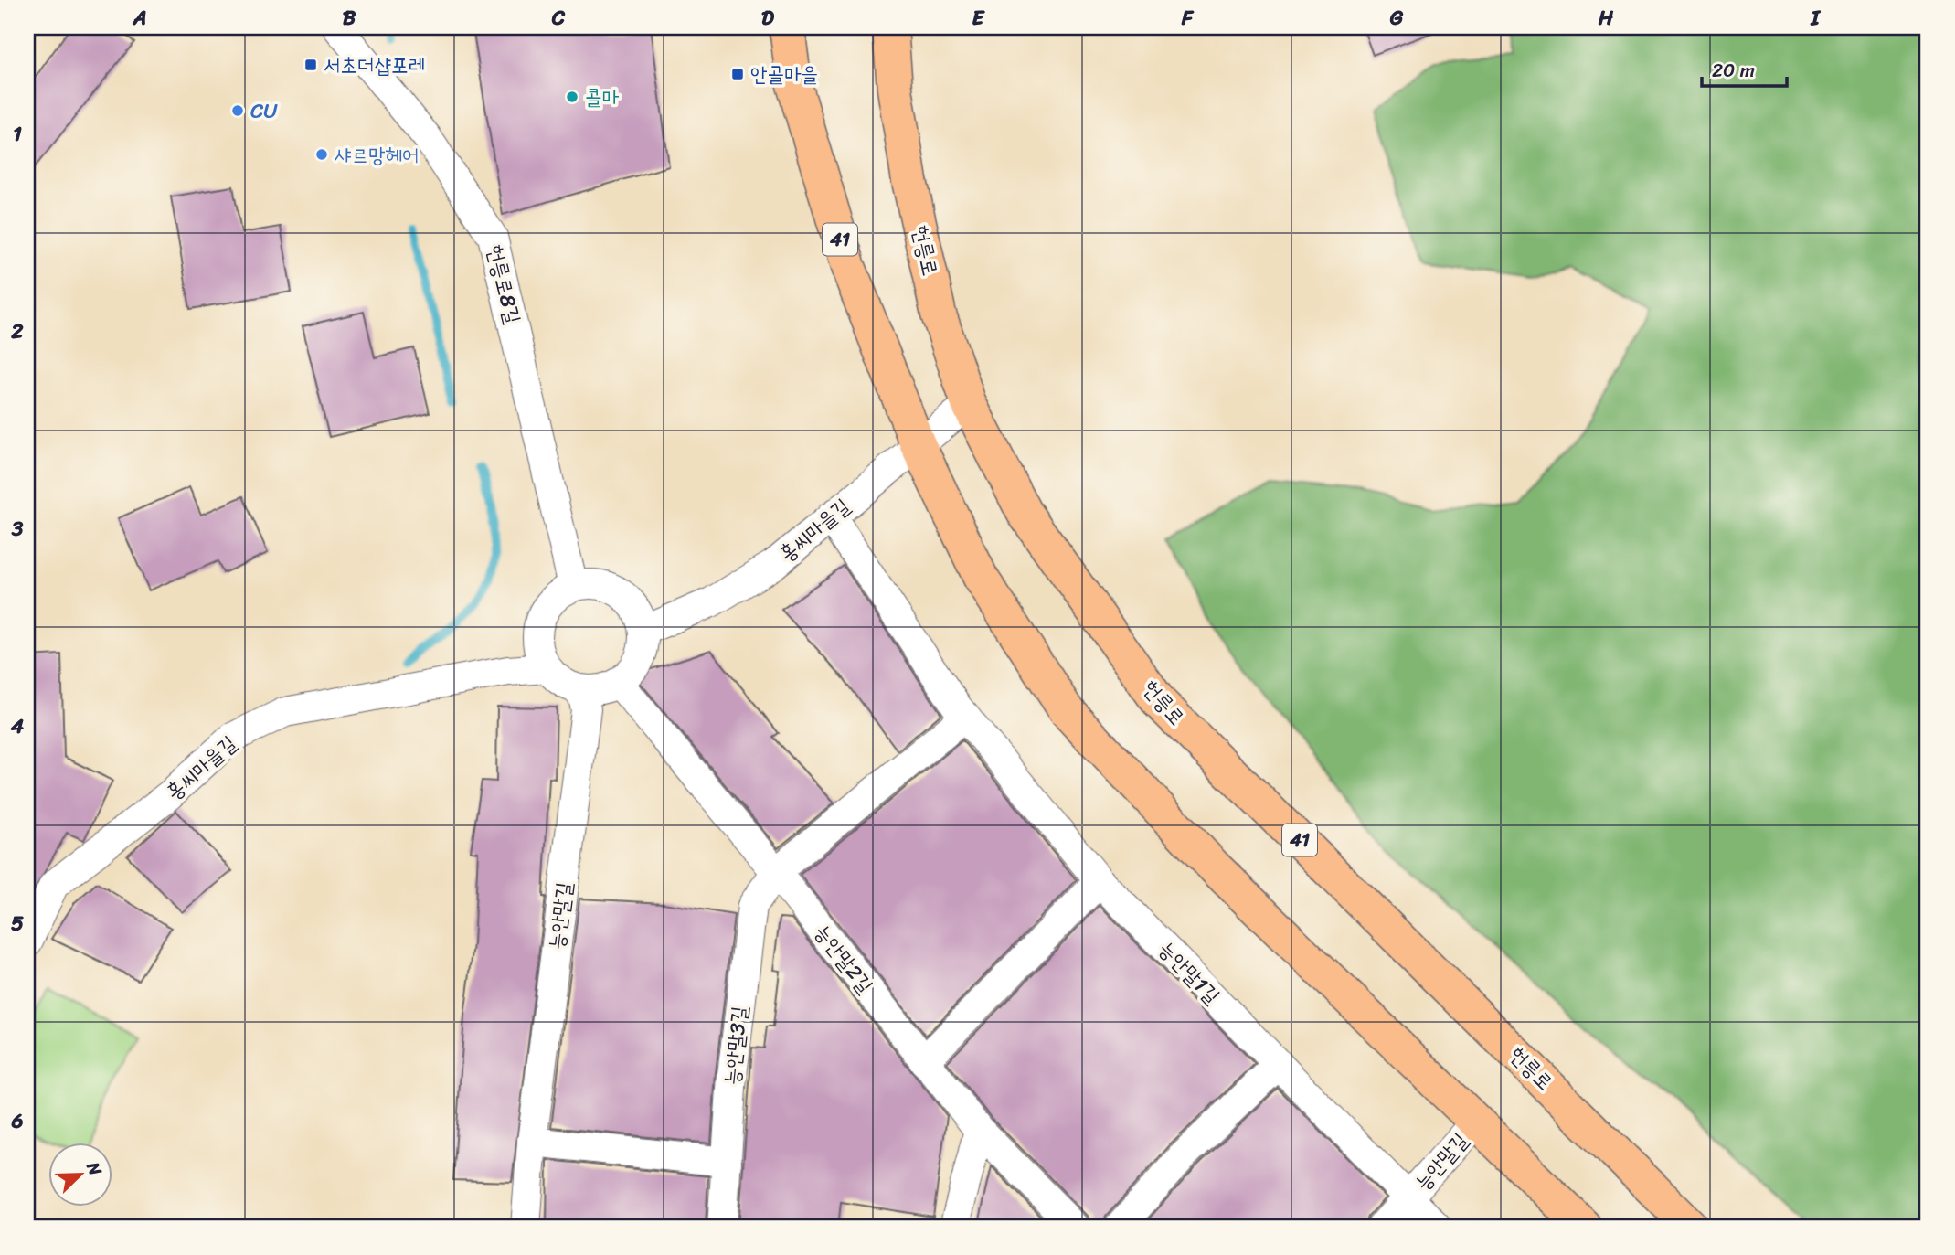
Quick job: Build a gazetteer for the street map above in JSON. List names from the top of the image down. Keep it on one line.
{"streets":{"main road":["41","헌릉로"],"street":["헌릉로8길","홍씨마을길","능안말길","능안말2길","능안말1길","능안말3길"]},"crossings":[["41","홍씨마을길"],["41","능안말길"],["헌릉로","홍씨마을길"],["헌릉로8길","홍씨마을길"],["헌릉로8길","능안말길"],["헌릉로8길","능안말2길"],["홍씨마을길","능안말길"],["홍씨마을길","능안말2길"],["홍씨마을길","능안말1길"],["능안말길","능안말2길"],["능안말길","능안말1길"],["능안말2길","능안말3길"]],"places":{"transit":["서초더샵포레","안골마을"],"other":["콜마","CU","샤르망헤어"]},"scale_bar":"20 m","north":"top right","grid":{"columns":["A","B","C","D","E","F","G","H","I"],"rows":["1","2","3","4","5","6"]}}
